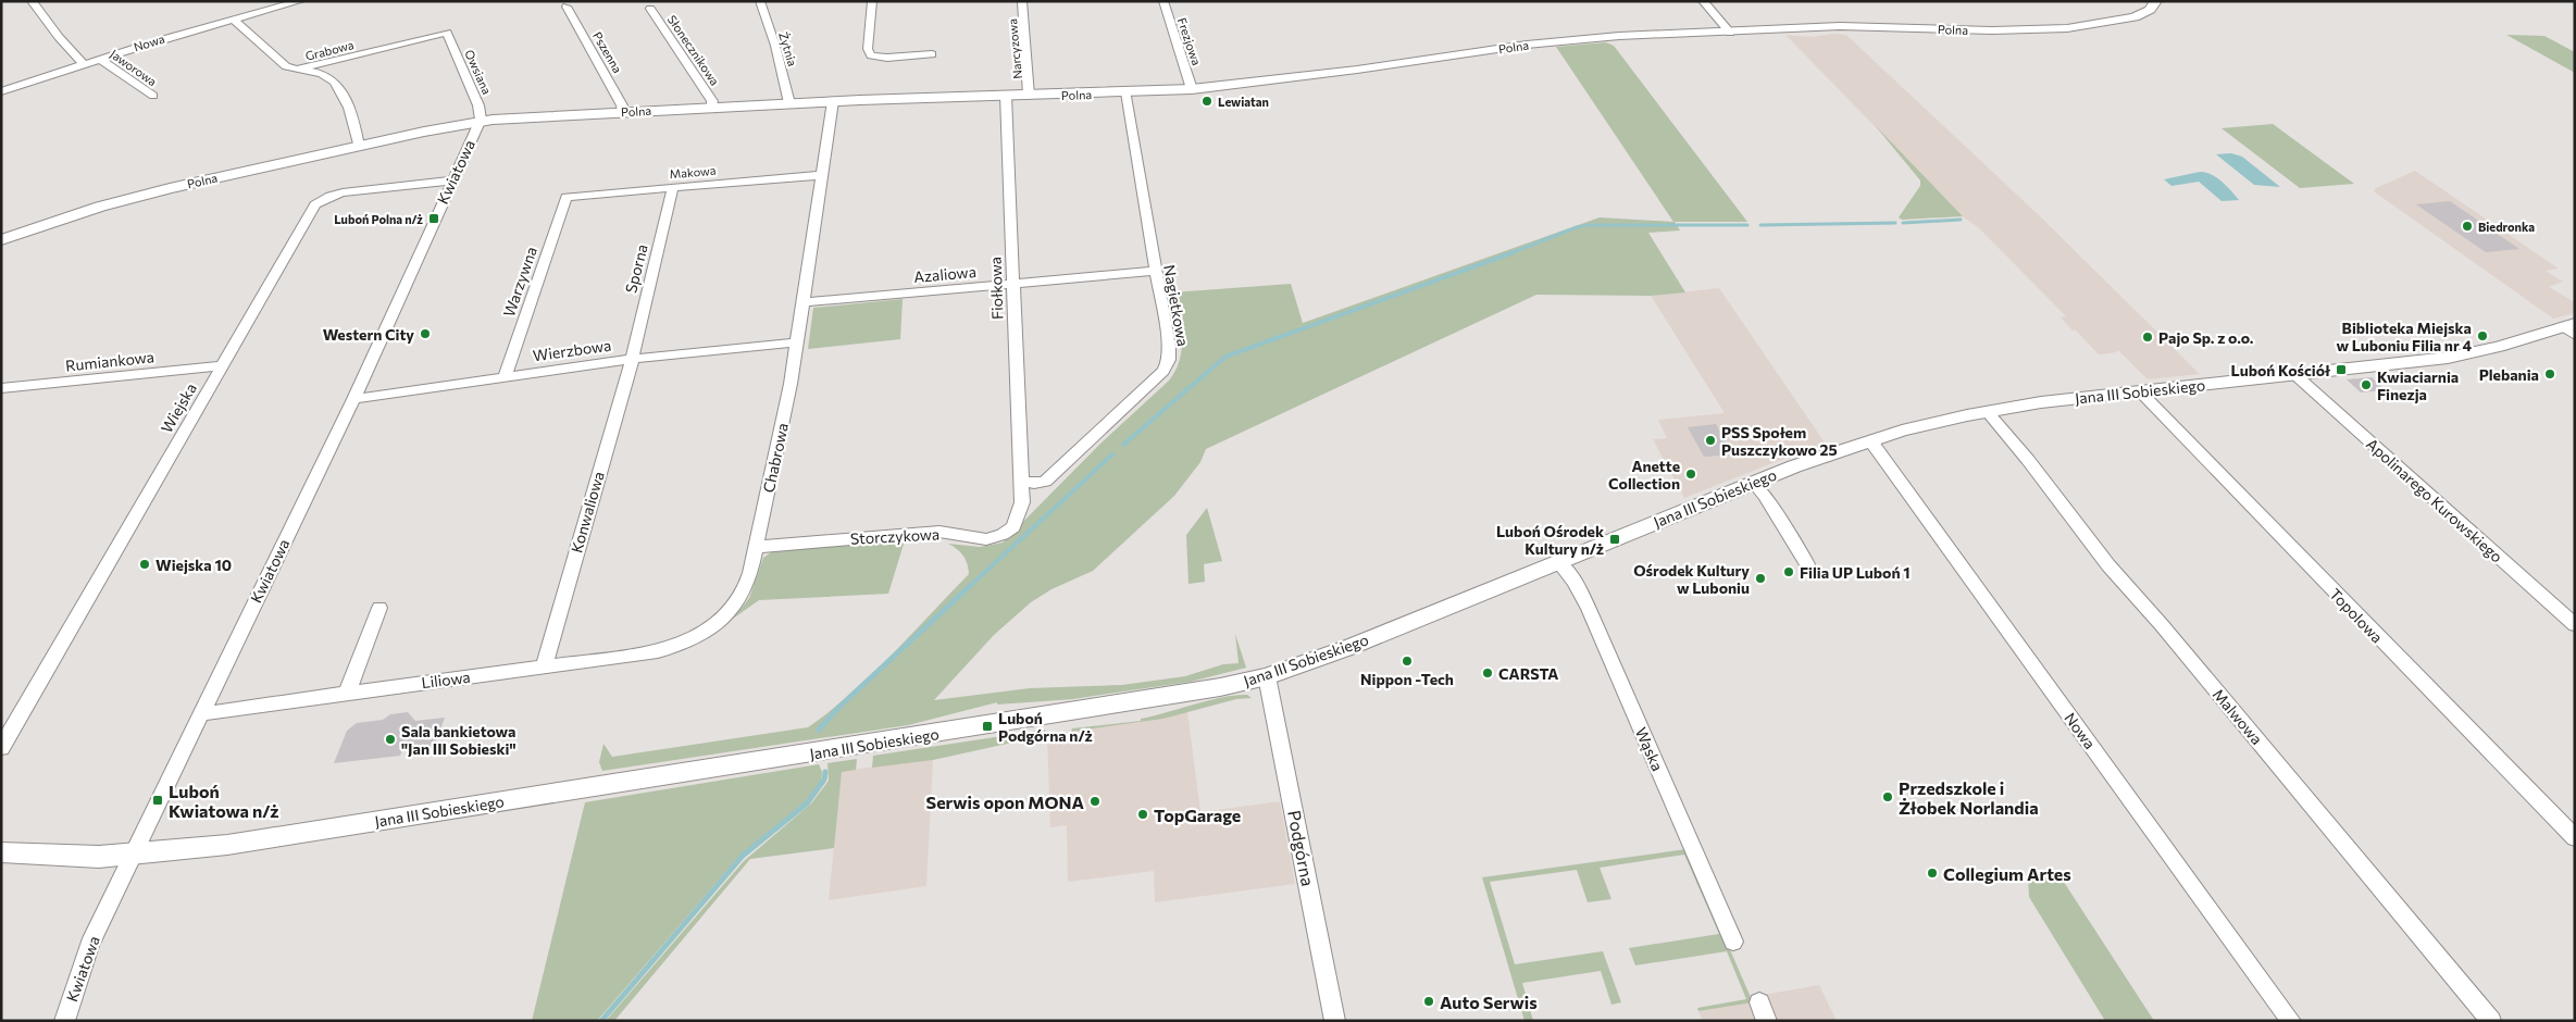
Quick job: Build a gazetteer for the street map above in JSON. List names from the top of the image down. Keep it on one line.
{"streets":{"street":["Polna","Frezjowa","Nowa","Żytnia","Narcyzowa","Grabowa","Słonecznikowa","Pszenna","Jaworowa","Owsiana","Kwiatowa","Makowa","Sporna","Azaliowa","Warzywna","Fiołkowa","Nagietkowa","Wierzbowa","Rumiankowa","Jana III Sobieskiego","Wiejska","Chabrowa","Apolinarego Kurowskiego","Konwaliowa","Storczykowa","Topolowa","Liliowa","Malwowa","Wąska","Podgórna"]},"crossings":[["Polna","Frezjowa"],["Polna","Żytnia"],["Polna","Narcyzowa"],["Polna","Słonecznikowa"],["Polna","Pszenna"],["Polna","Owsiana"],["Polna","Kwiatowa"],["Polna","Fiołkowa"],["Polna","Nagietkowa"],["Polna","Chabrowa"],["Nowa","Grabowa"],["Nowa","Jaworowa"],["Nowa","Jana III Sobieskiego"],["Grabowa","Owsiana"],["Owsiana","Kwiatowa"],["Kwiatowa","Wierzbowa"],["Kwiatowa","Jana III Sobieskiego"],["Kwiatowa","Wiejska"],["Kwiatowa","Liliowa"],["Makowa","Sporna"],["Makowa","Warzywna"],["Makowa","Chabrowa"],["Sporna","Wierzbowa"],["Sporna","Konwaliowa"],["Azaliowa","Fiołkowa"],["Azaliowa","Nagietkowa"],["Azaliowa","Chabrowa"],["Warzywna","Wierzbowa"],["Fiołkowa","Nagietkowa"],["Fiołkowa","Storczykowa"],["Nagietkowa","Storczykowa"],["Wierzbowa","Chabrowa"],["Wierzbowa","Konwaliowa"],["Rumiankowa","Wiejska"],["Jana III Sobieskiego","Apolinarego Kurowskiego"],["Jana III Sobieskiego","Topolowa"],["Jana III Sobieskiego","Malwowa"],["Jana III Sobieskiego","Wąska"],["Jana III Sobieskiego","Podgórna"],["Chabrowa","Konwaliowa"],["Chabrowa","Storczykowa"],["Chabrowa","Liliowa"],["Konwaliowa","Liliowa"]],"places":{"other":["Lewiatan","Biedronka","Western City","Biblioteka Miejska w Luboniu Filia nr 4","Pajo Sp. z o.o.","Plebania","Kwiaciarnia Finezja","PSS Społem Puszczykowo 25","Anette Collection","Wiejska 10","Filia UP Luboń 1","Ośrodek Kultury w Luboniu","Nippon -Tech","CARSTA","Sala bankietowa \"Jan III Sobieski\"","Przedszkole i Żłobek Norlandia","Serwis opon MONA","TopGarage","Collegium Artes","Auto Serwis"],"transit":["Luboń Polna n/ż","Luboń Kościół","Luboń Ośrodek Kultury n/ż","Luboń Podgórna n/ż","Luboń Kwiatowa n/ż"]}}
